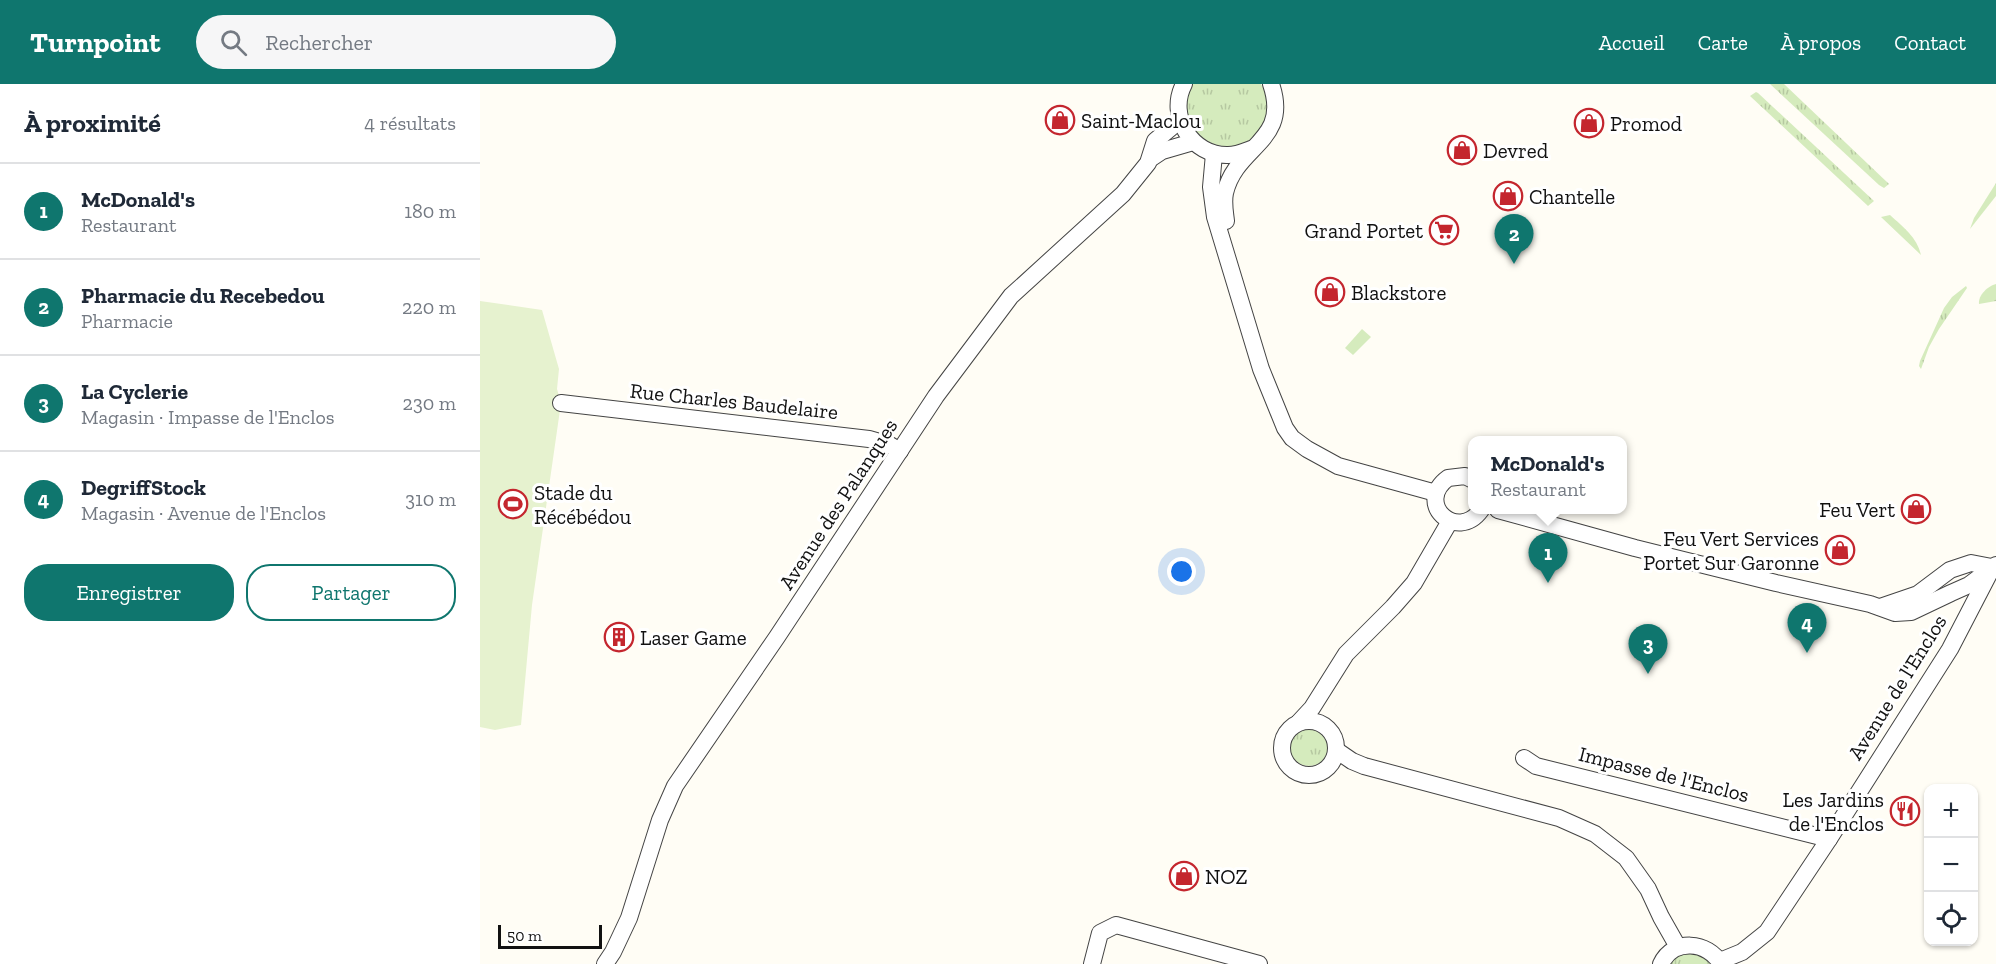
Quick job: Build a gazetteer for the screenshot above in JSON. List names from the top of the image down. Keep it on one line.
{"streets":{"street":["Rue Charles Baudelaire","Avenue des Palanques","Avenue de l'Enclos","Impasse de l'Enclos"]},"crossings":[["Rue Charles Baudelaire","Avenue des Palanques"],["Avenue de l'Enclos","Impasse de l'Enclos"]],"places":{"shop":["Saint-Maclou","Promod","Devred","Chantelle","Blackstore","Feu Vert","Feu Vert Services Portet Sur Garonne","NOZ"],"supermarket":["Grand Portet"],"sports":["Stade du Récébédou"],"building":["Laser Game"],"restaurant":["Les Jardins de l'Enclos"]},"scale_bar":"50 m","page":{"header":"Turnpoint","search":"Rechercher","nav":["Accueil","Carte","À propos","Contact"],"heading":["À proximité","4 résultats"],"list":[{"mark":"1","name":"McDonald's","note":"Restaurant","value":"180 m"},{"mark":"2","name":"Pharmacie du Recebedou","note":"Pharmacie","value":"220 m"},{"mark":"3","name":"La Cyclerie","note":"Magasin · Impasse de l'Enclos","value":"230 m"},{"mark":"4","name":"DegriffStock","note":"Magasin · Avenue de l'Enclos","value":"310 m"}],"pins":["2","1","4","3"],"popup":["McDonald's","Restaurant"],"buttons":["Enregistrer","Partager"],"map_buttons":["+","−"],"scale":"50 m"}}
